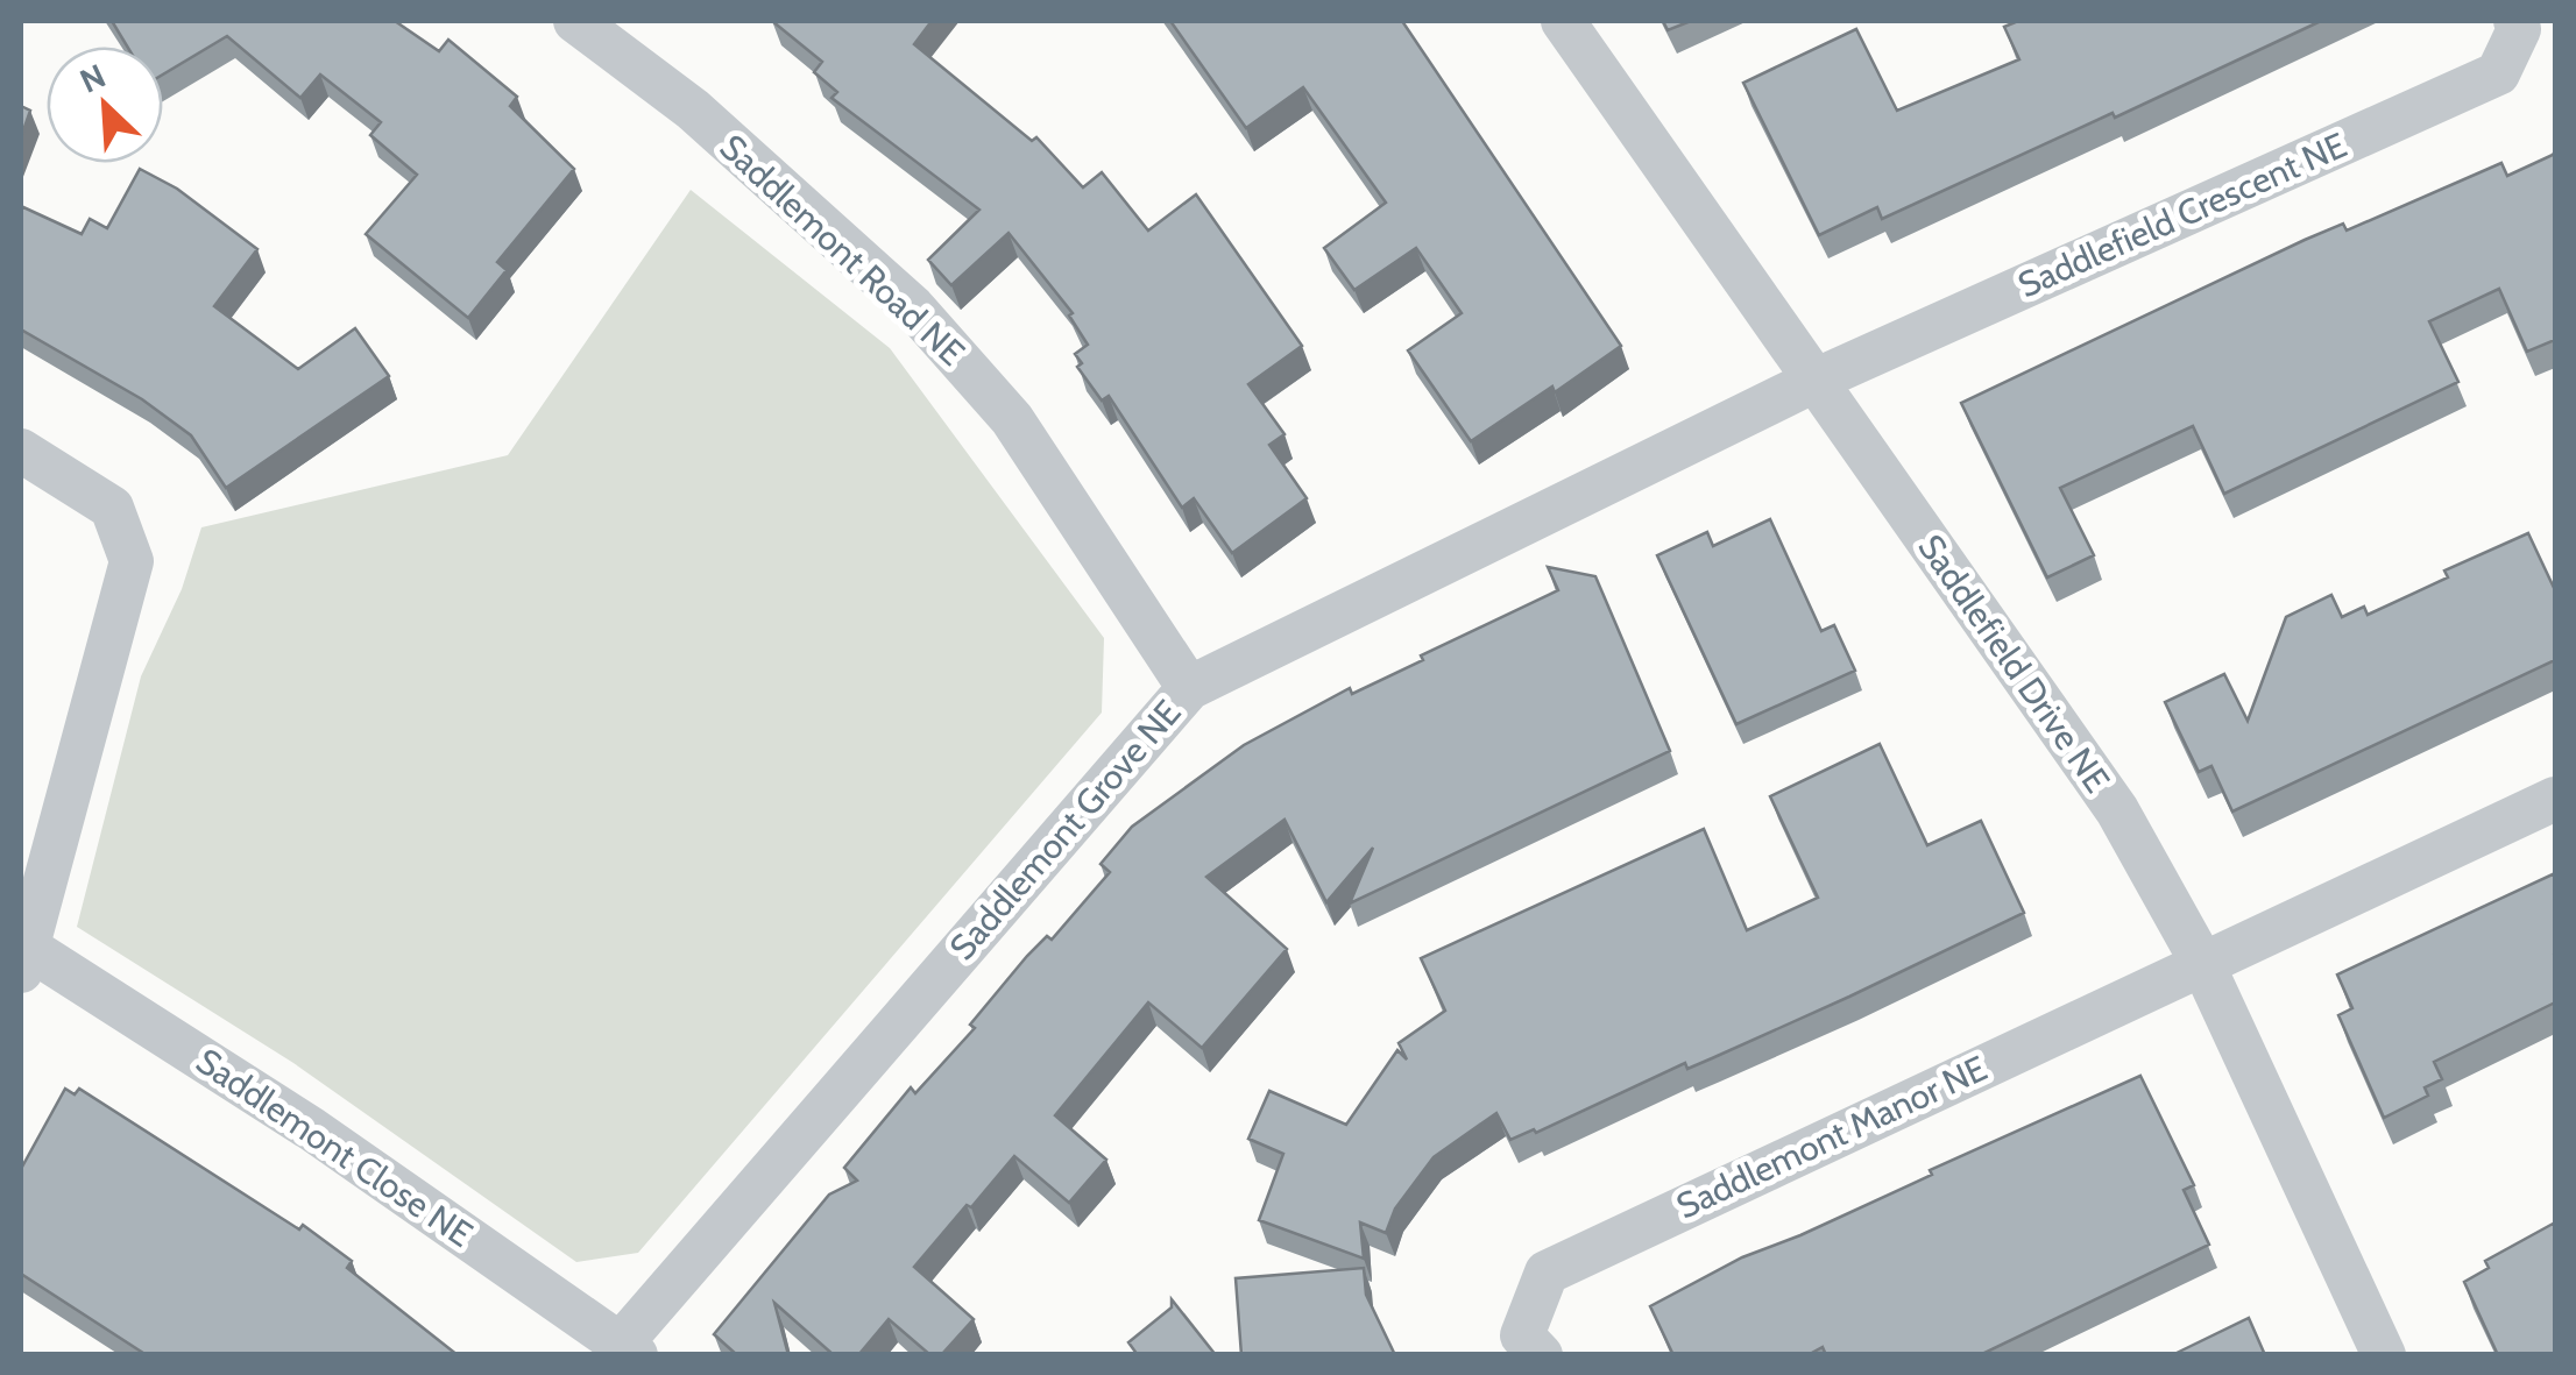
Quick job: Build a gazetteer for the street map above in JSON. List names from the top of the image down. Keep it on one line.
{"streets":{"street":["Saddlefield Crescent NE","Saddlemont Road NE","Saddlefield Drive NE","Saddlemont Grove NE","Saddlemont Manor NE","Saddlemont Close NE"]},"crossings":[["Saddlefield Crescent NE","Saddlefield Drive NE"],["Saddlefield Crescent NE","Saddlemont Grove NE"],["Saddlemont Road NE","Saddlemont Grove NE"],["Saddlefield Drive NE","Saddlemont Grove NE"],["Saddlefield Drive NE","Saddlemont Manor NE"],["Saddlemont Grove NE","Saddlemont Close NE"]],"north":"top left"}
